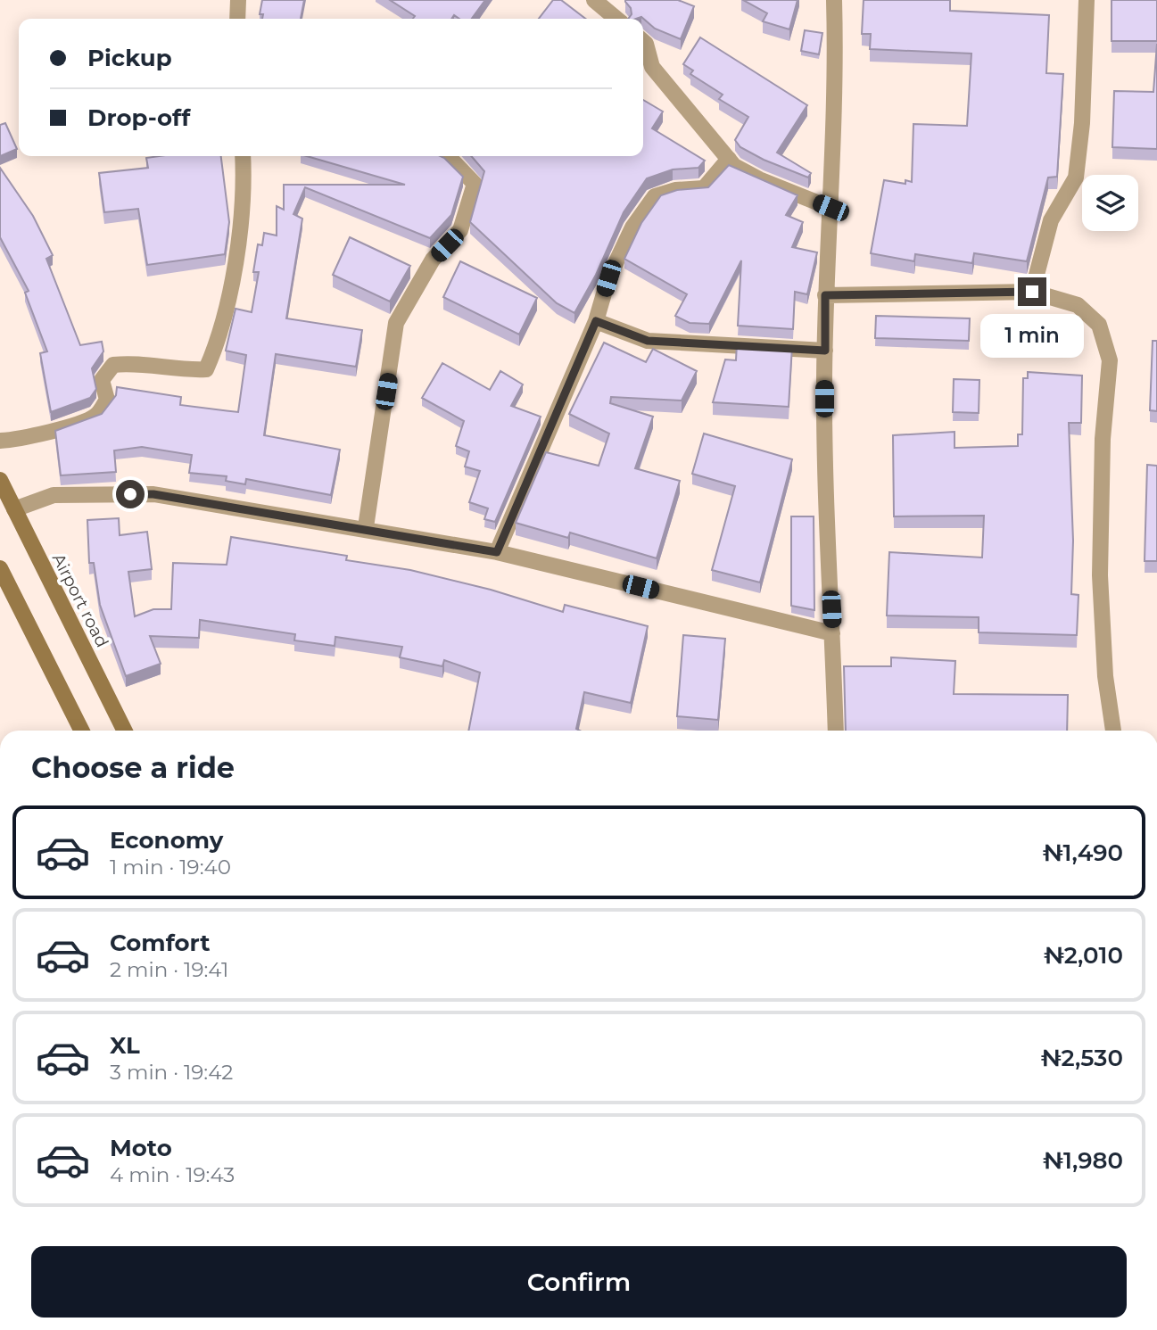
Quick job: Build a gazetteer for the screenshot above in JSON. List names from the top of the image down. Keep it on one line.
{"streets":{"main road":["Airport road"]},"page":{"banner":["Pickup","Drop-off"],"bubble":"1 min","heading":"Choose a ride","list":[{"name":"Economy","note":"1 min · 19:40","value":"₦1,490"},{"name":"Comfort","note":"2 min · 19:41","value":"₦2,010"},{"name":"XL","note":"3 min · 19:42","value":"₦2,530"},{"name":"Moto","note":"4 min · 19:43","value":"₦1,980"}],"buttons":"Confirm"}}
